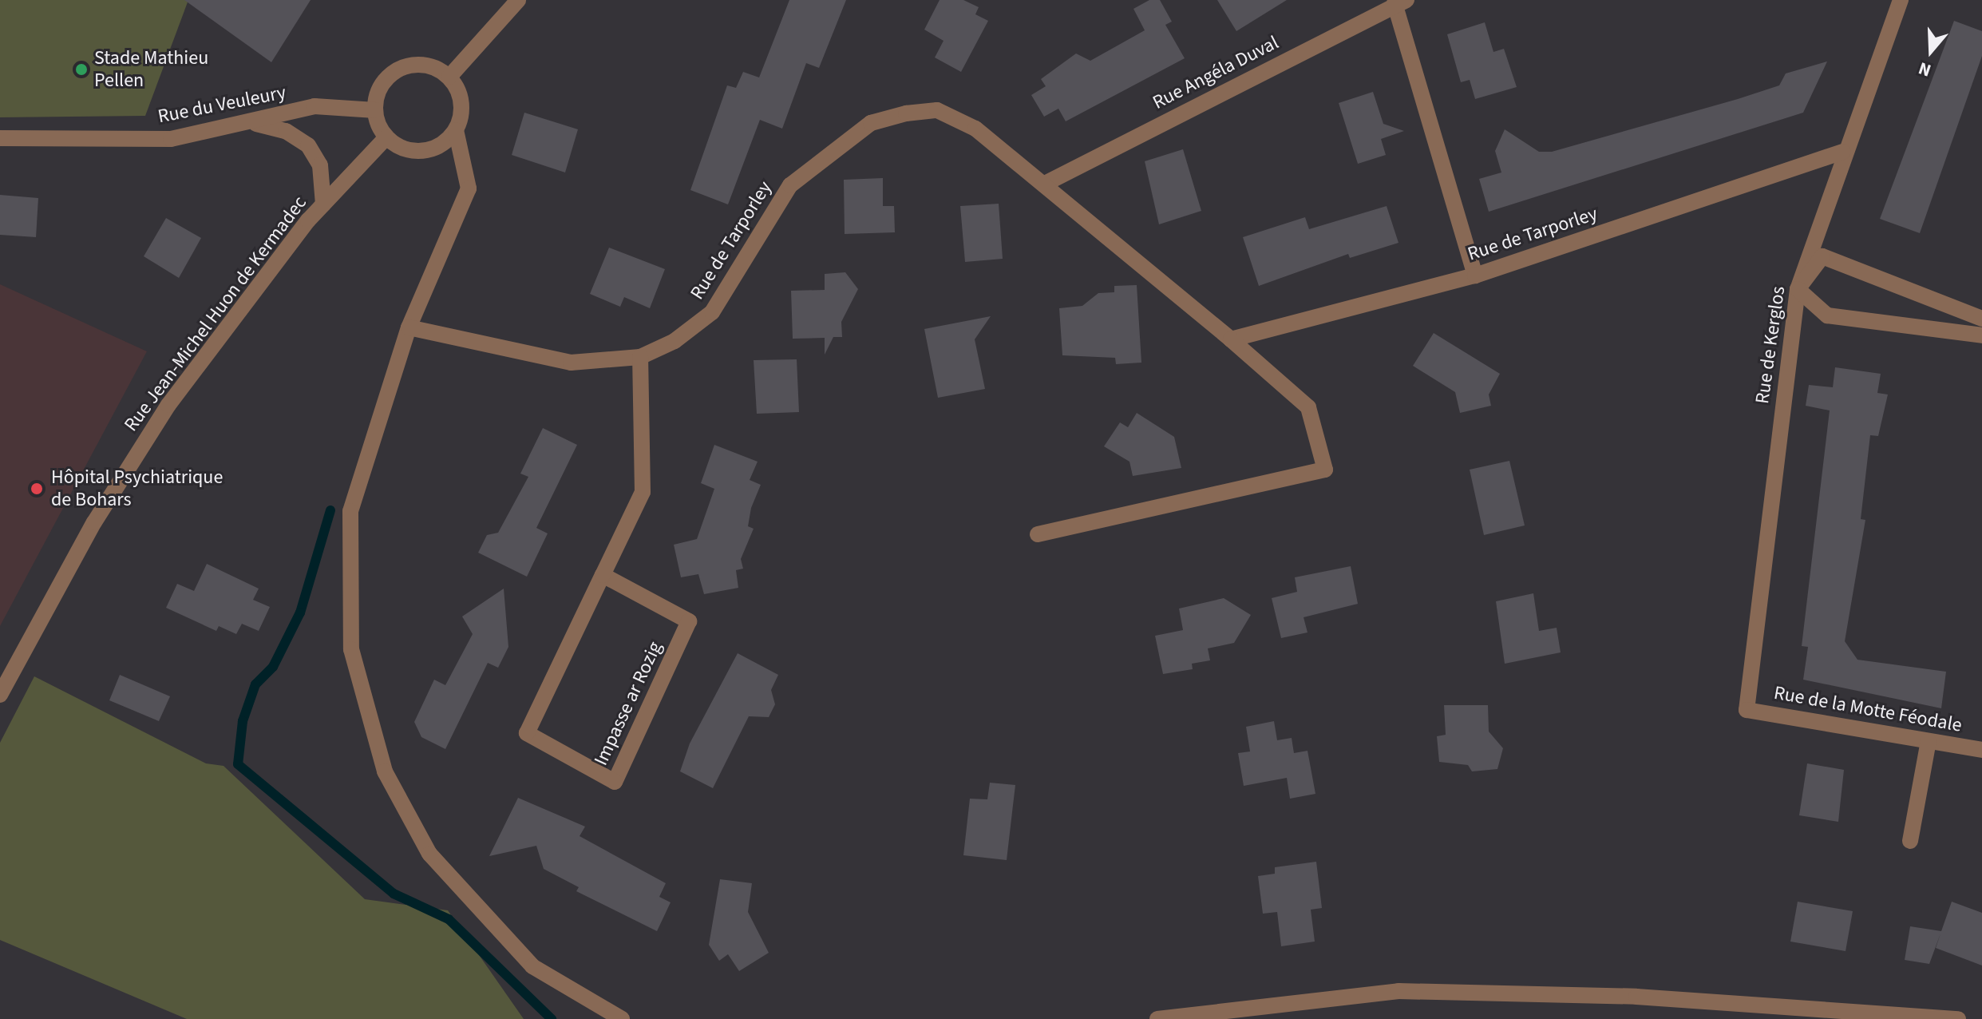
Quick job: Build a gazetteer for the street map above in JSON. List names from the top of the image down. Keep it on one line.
{"streets":{"street":["Rue Angéla Duval","Rue du Veuleury","Rue de Tarporley","Rue Jean-Michel Huon de Kermadec","Rue de Kerglos","Impasse ar Rozig","Rue de la Motte Féodale"]},"crossings":[["Rue Angéla Duval","Rue de Tarporley"],["Rue du Veuleury","Rue Jean-Michel Huon de Kermadec"],["Rue de Tarporley","Rue de Kerglos"],["Rue de Tarporley","Impasse ar Rozig"],["Rue de Kerglos","Rue de la Motte Féodale"]],"places":["Stade Mathieu Pellen","Hôpital Psychiatrique de Bohars"],"north":"bottom"}
